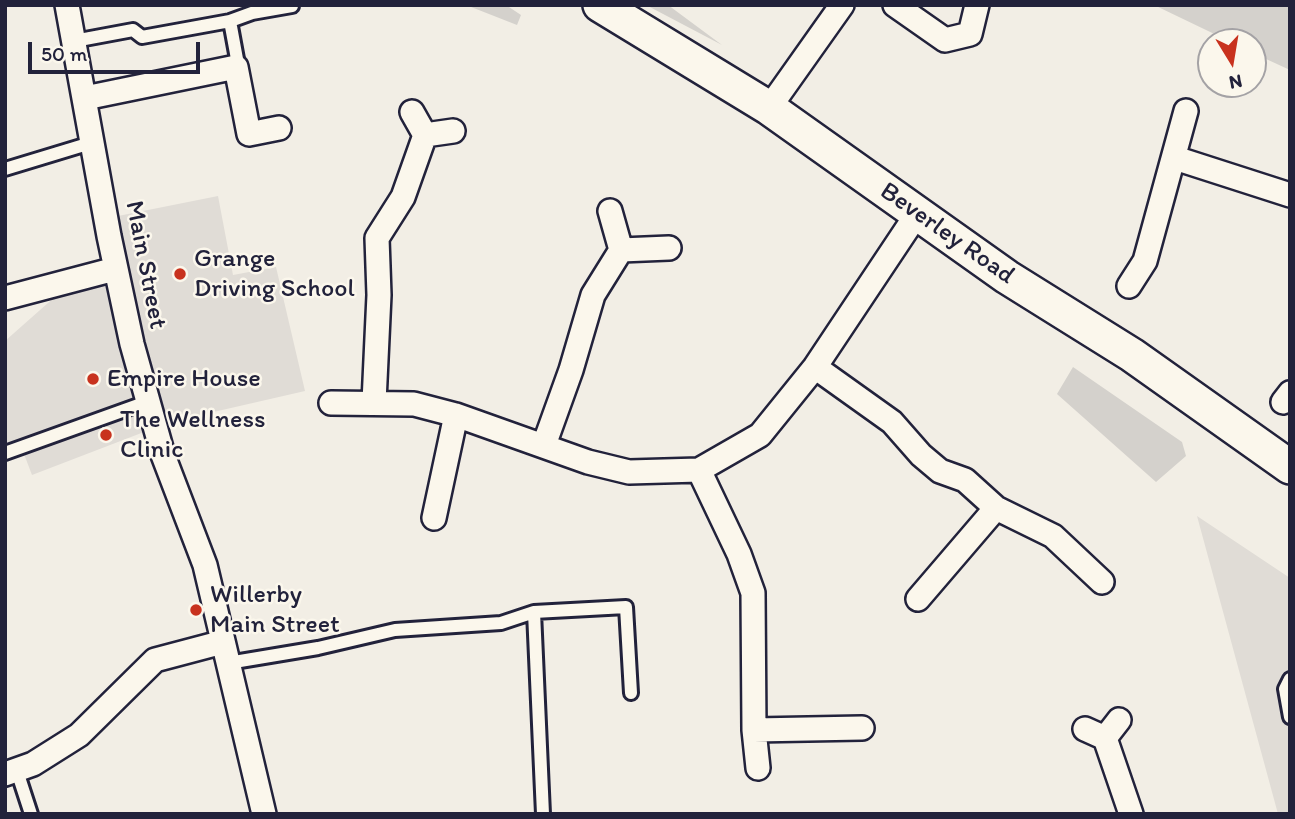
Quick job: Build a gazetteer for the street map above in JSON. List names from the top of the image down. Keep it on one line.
{"streets":{"main road":["Beverley Road"],"street":["Main Street"]},"places":["Grange Driving School","Empire House","The Wellness Clinic","Willerby Main Street"],"scale_bar":"50 m","north":"bottom"}
